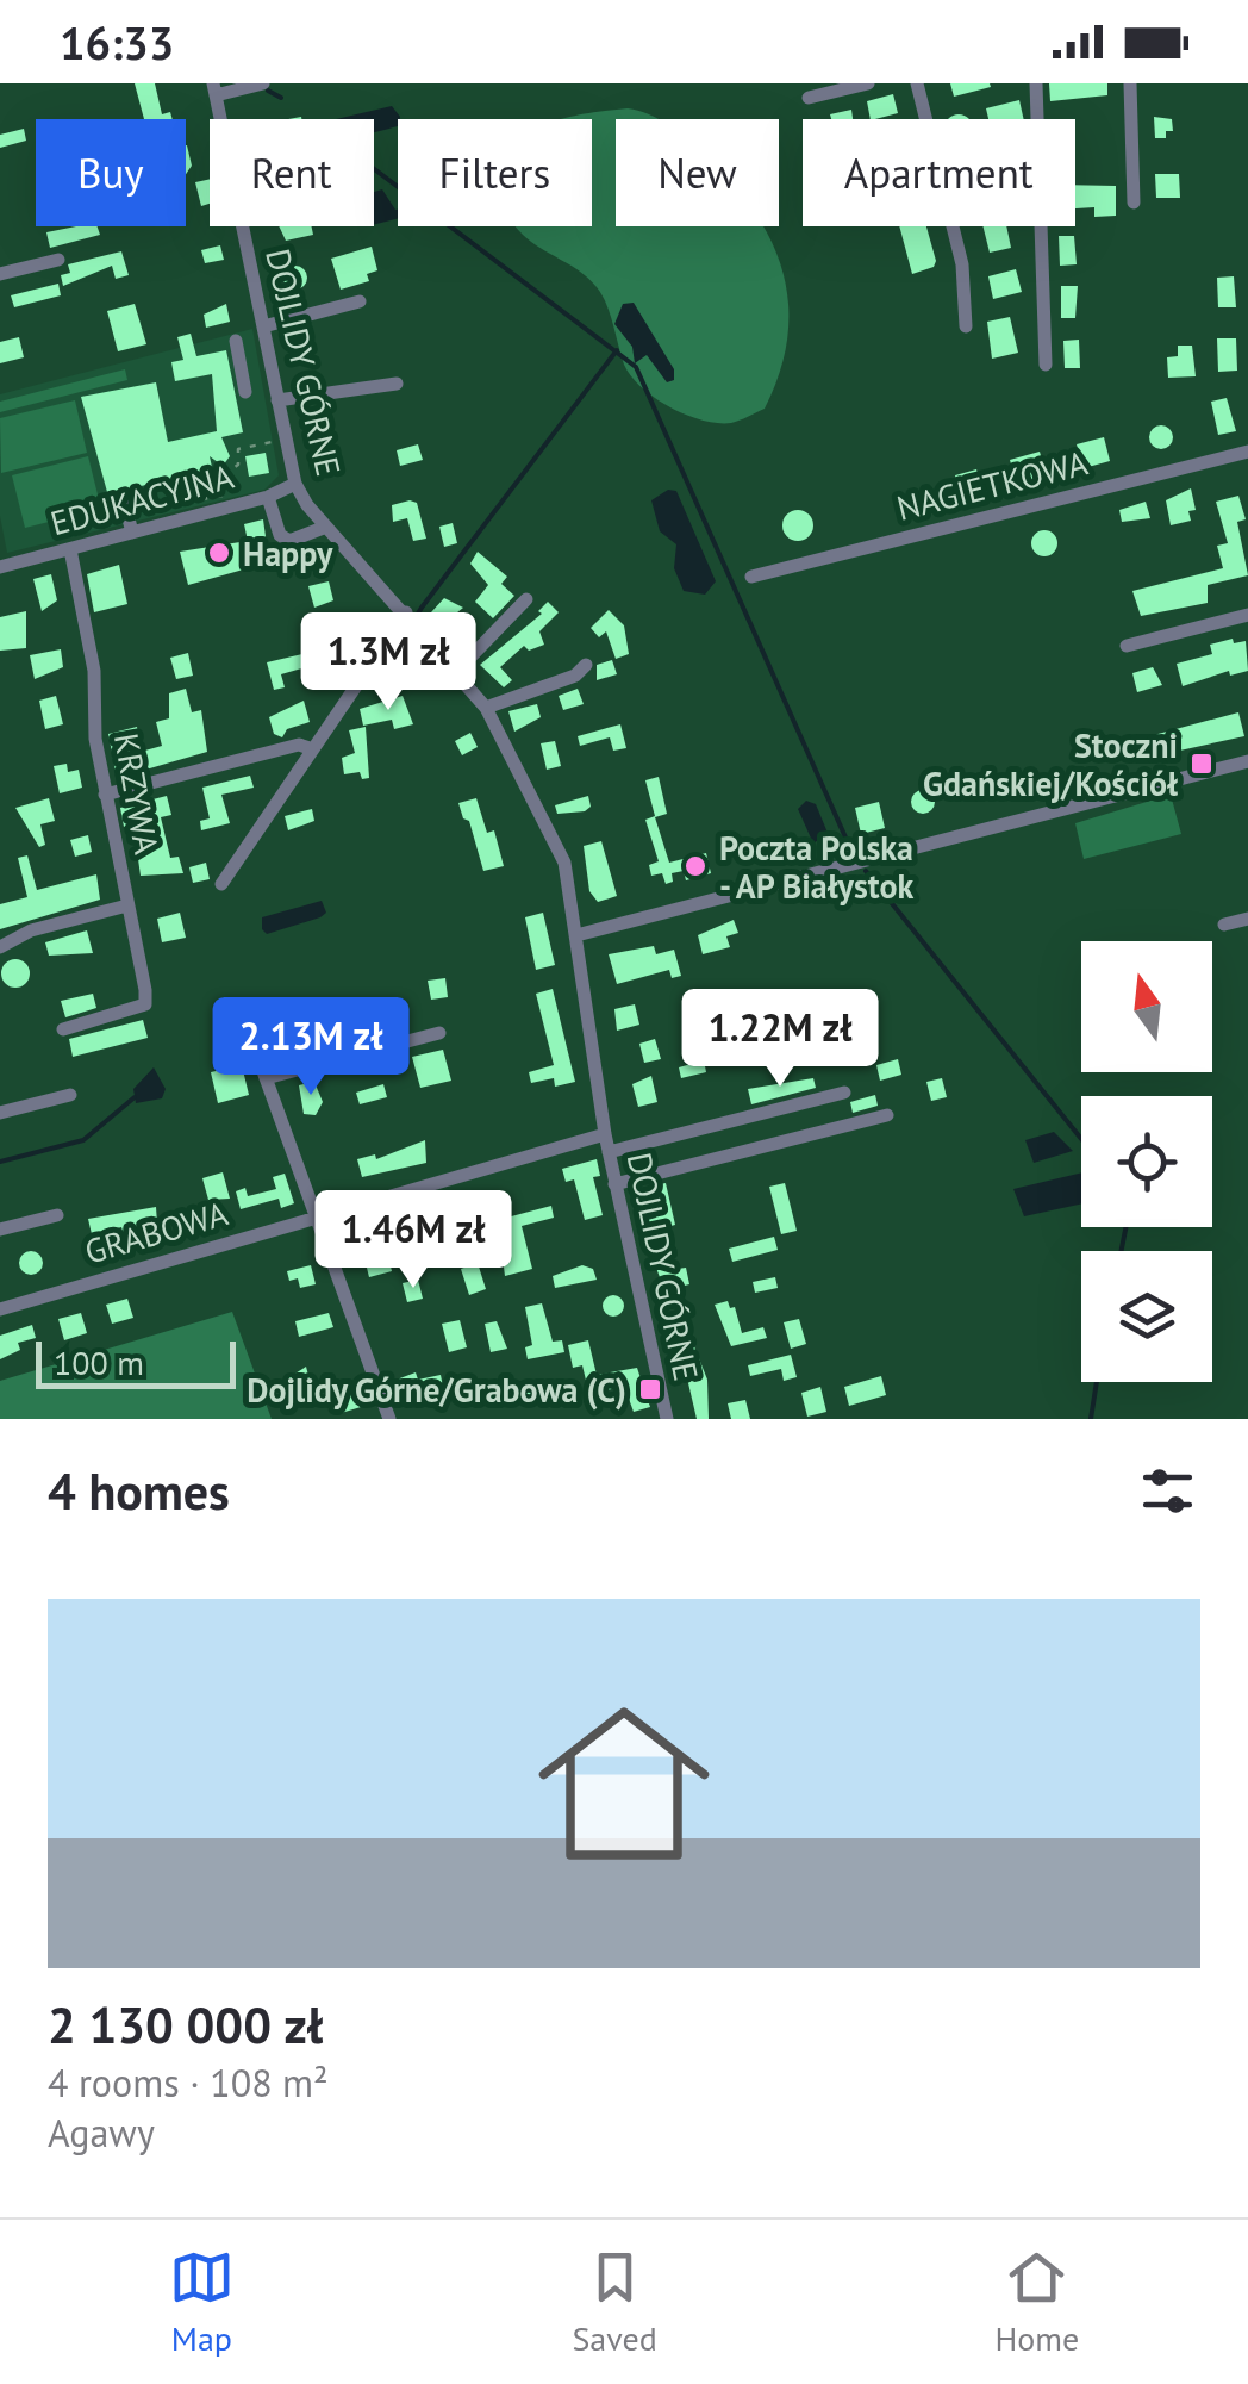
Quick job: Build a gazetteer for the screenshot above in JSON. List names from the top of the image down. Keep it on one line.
{"streets":{"street":["DOJLIDY GÓRNE","NAGIETKOWA","EDUKACYJNA","KRZYWA","GRABOWA"]},"crossings":[["DOJLIDY GÓRNE","EDUKACYJNA"],["DOJLIDY GÓRNE","GRABOWA"],["EDUKACYJNA","KRZYWA"]],"places":{"other":["Happy","Poczta Polska - AP Białystok"],"transit":["Stoczni Gdańskiej/Kościół","Dojlidy Górne/Grabowa (C)"]},"scale_bar":"100 m","north":"top","page":{"status":"16:33","chip":["Buy","Rent","Filters","New","Apartment"],"price":["1.3M zł","1.22M zł","2.13M zł","1.46M zł"],"scale":"100 m","heading":"4 homes","list":[{"name":"2 130 000 zł","note":"4 rooms · 108 m² · Agawy"}],"tabs":["Map","Saved","Home"]}}
